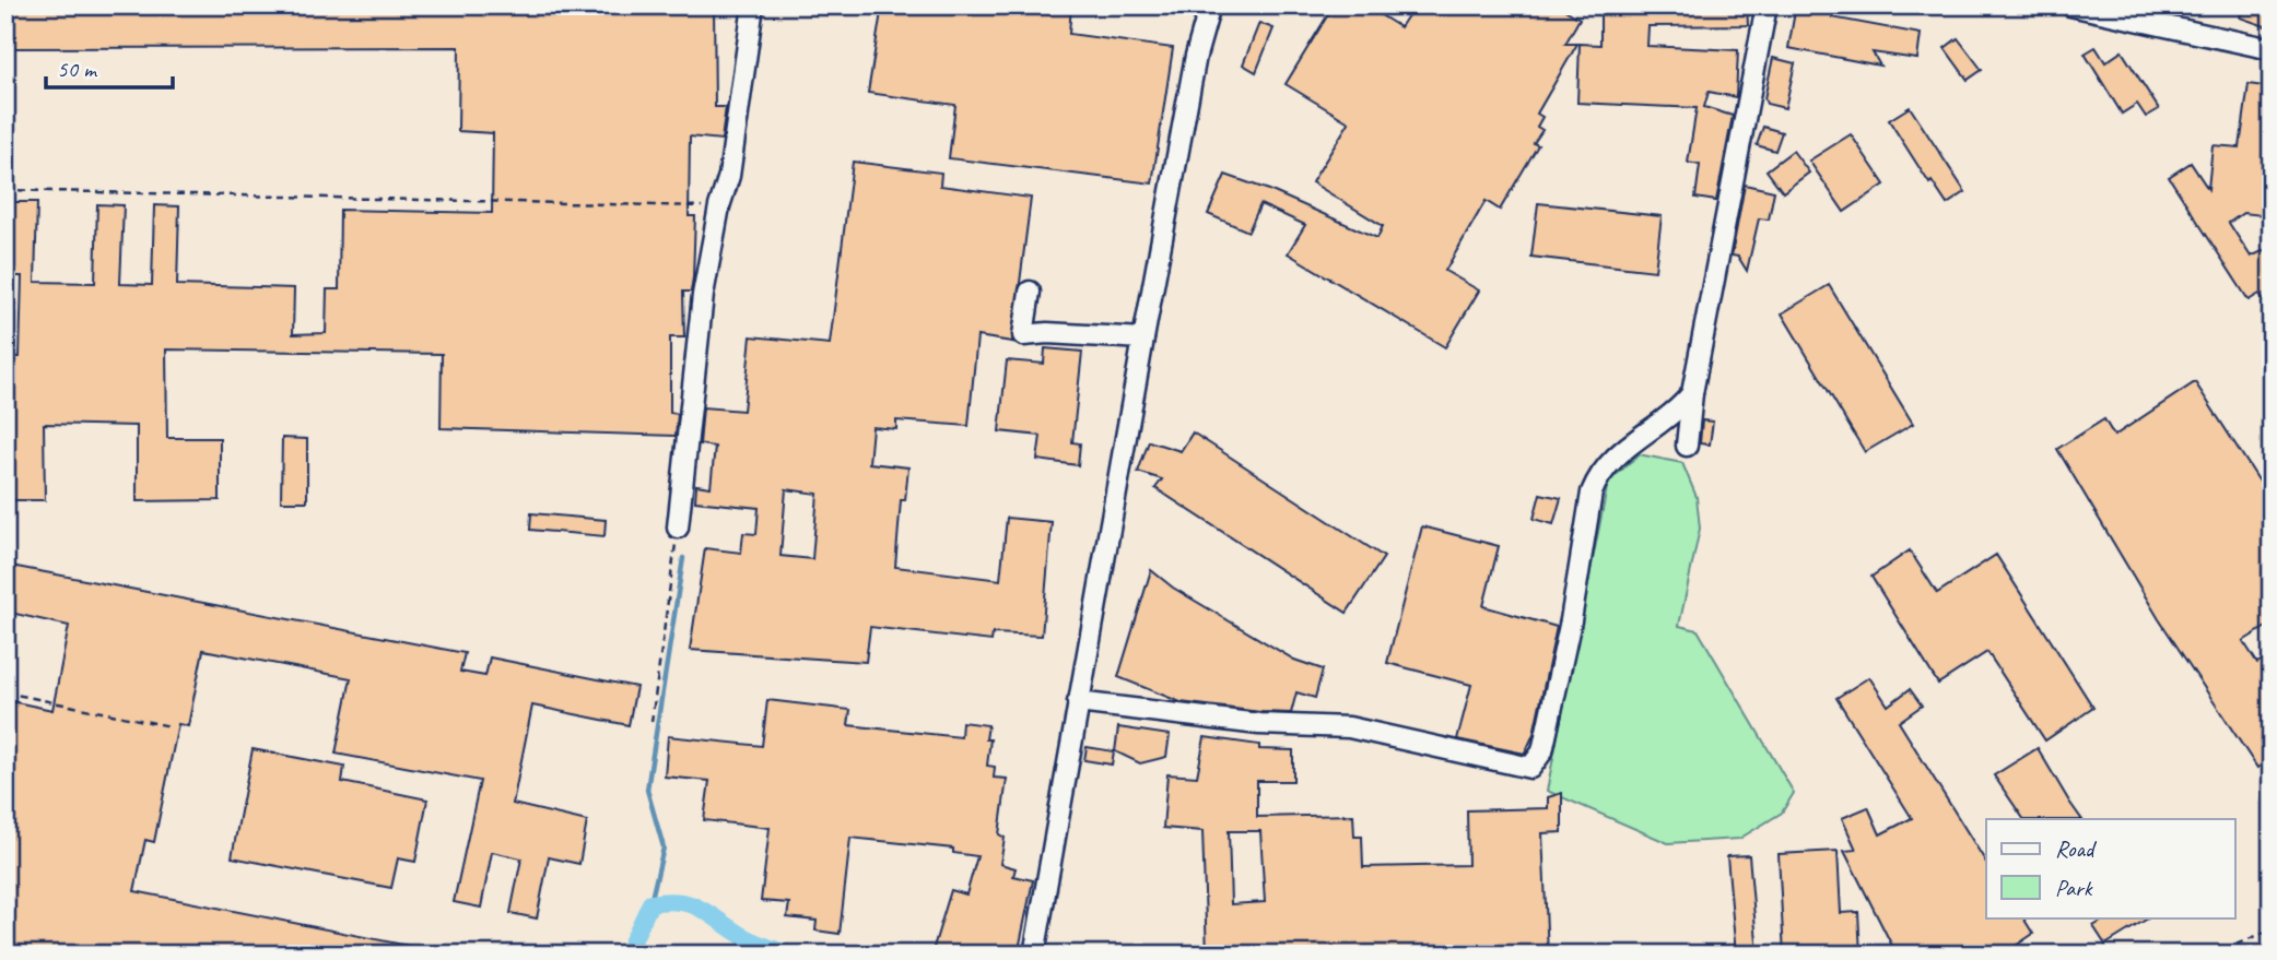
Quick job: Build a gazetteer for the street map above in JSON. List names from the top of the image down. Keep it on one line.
{"legend":["Road","Park"],"scale_bar":"50 m"}
